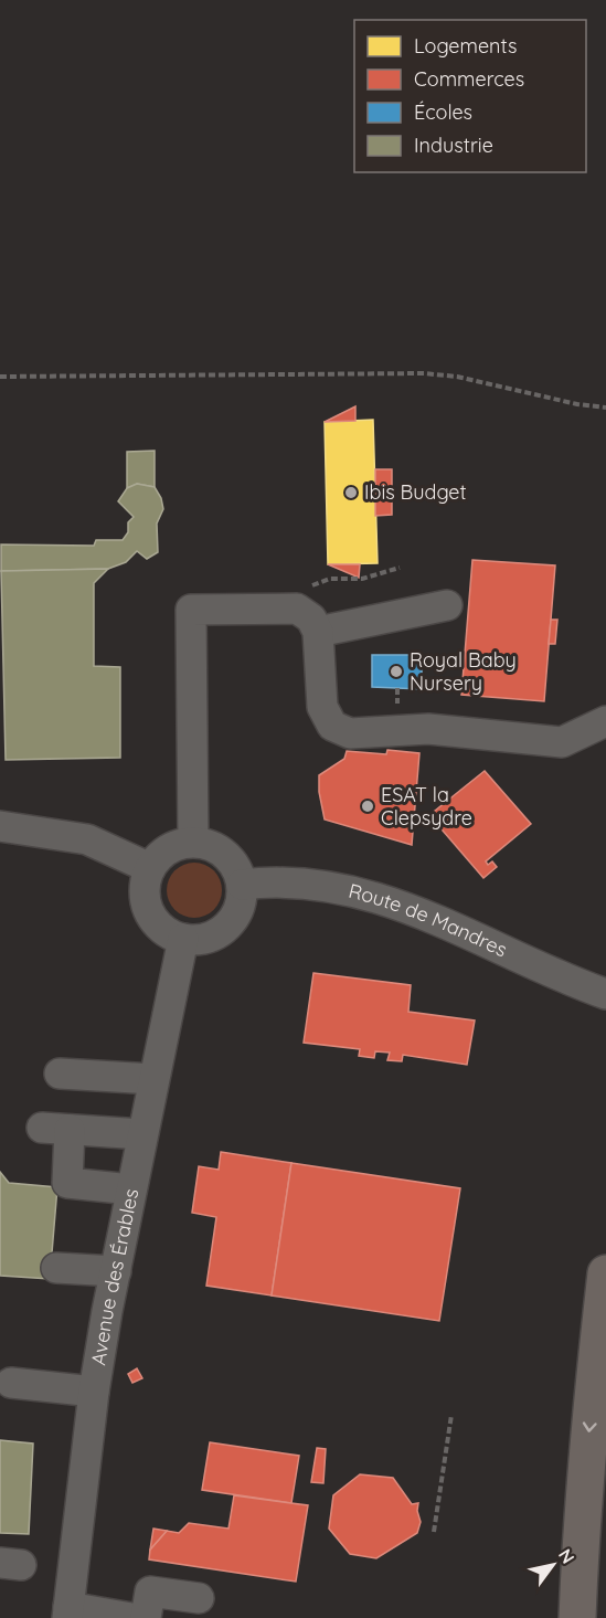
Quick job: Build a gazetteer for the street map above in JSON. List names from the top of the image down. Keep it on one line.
{"streets":{"street":["Route de Mandres","Avenue des Érables"]},"crossings":[["Route de Mandres","Avenue des Érables"]],"places":["Ibis Budget","Royal Baby Nursery","ESAT la Clepsydre"],"legend":["Logements","Commerces","Écoles","Industrie"],"north":"top right"}
